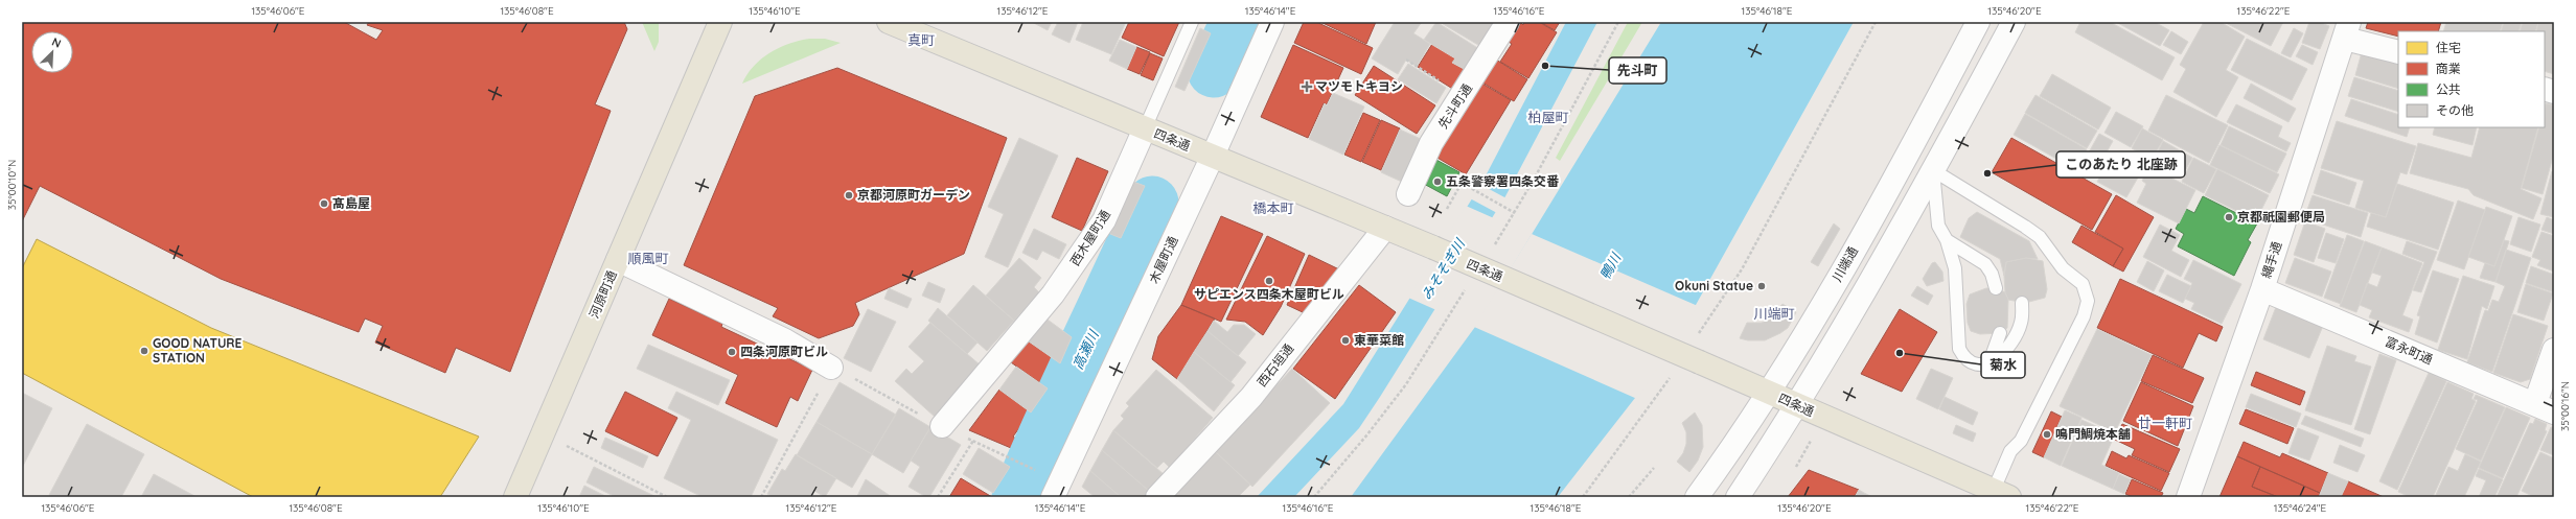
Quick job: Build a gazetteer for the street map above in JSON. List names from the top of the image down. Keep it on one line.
{"streets":{"main road":["四条通","河原町通"],"street":["先斗町通","西木屋町通","木屋町通","縄手通","川端通","富永町通","西石垣通"]},"crossings":[["四条通","西木屋町通"],["四条通","木屋町通"],["四条通","川端通"],["四条通","西石垣通"],["縄手通","富永町通"]],"districts":["真町","柏屋町","橋本町","順風町","川端町","廿一軒町"],"water":["鴨川","みそそぎ川","高瀬川"],"places":{"other":["先斗町","このあたり 北座跡","五条警察署四条交番","京都河原町ガーデン","髙島屋","京都祇園郵便局","サピエンス四条木屋町ビル","Okuni Statue","東華菜館","GOOD NATURE STATION","四条河原町ビル","菊水","鳴門鯛焼本舗"],"health":["マツモトキヨシ"]},"legend":["住宅","商業","公共","その他"],"north":"top right","coordinates":["135°46'06\"E","135°46'08\"E","135°46'10\"E","135°46'12\"E","135°46'14\"E","135°46'16\"E","135°46'18\"E","135°46'20\"E","135°46'22\"E","35°00'10\"N","35°00'16\"N","135°46'24\"E"]}
